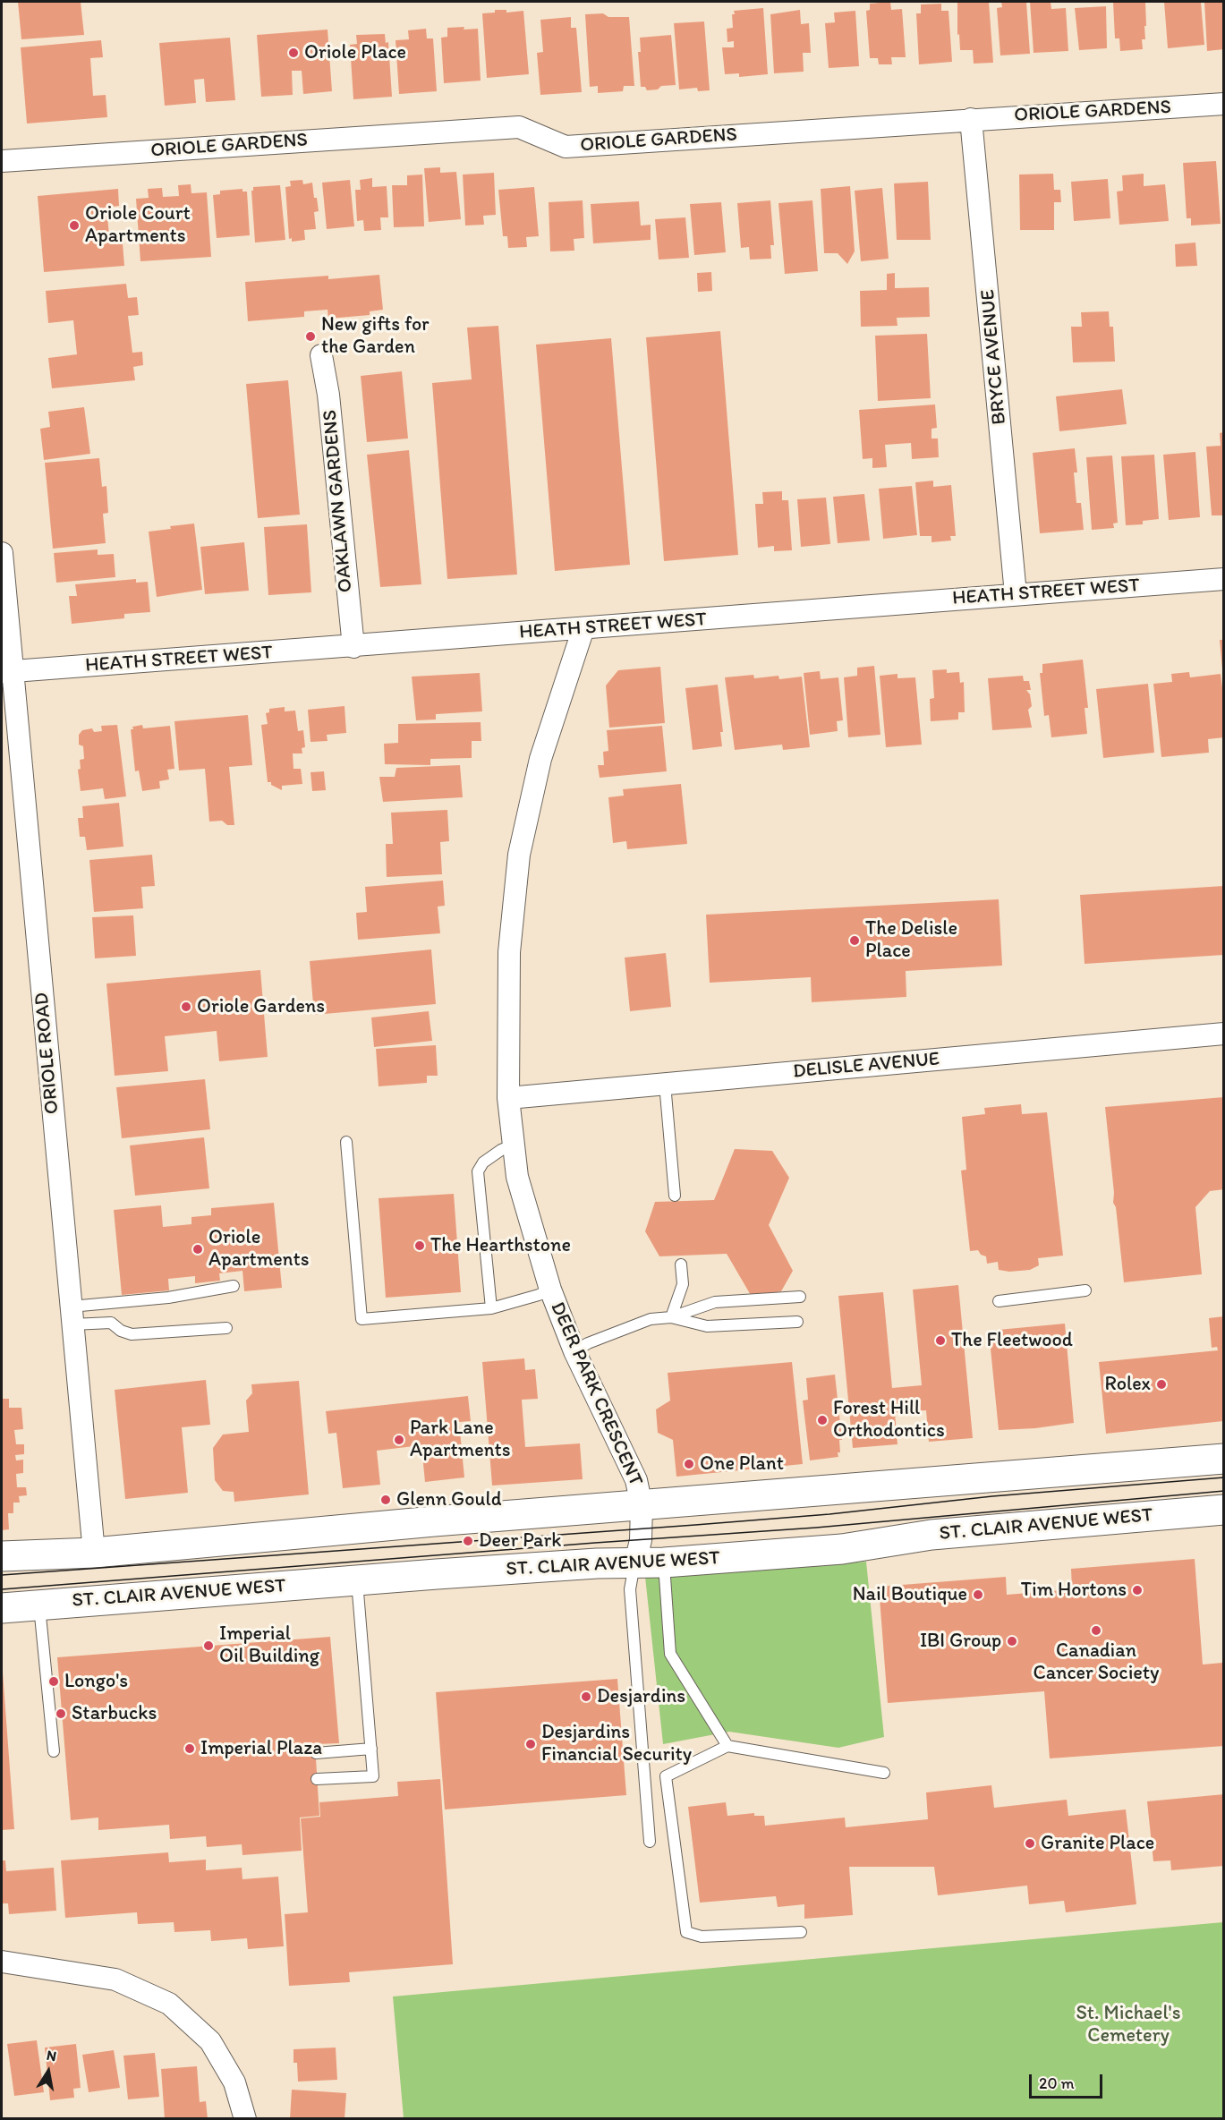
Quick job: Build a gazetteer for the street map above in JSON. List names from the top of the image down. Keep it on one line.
{"streets":{"main road":["ST. CLAIR AVENUE WEST"],"street":["ORIOLE GARDENS","BRYCE AVENUE","OAKLAWN GARDENS","HEATH STREET WEST","ORIOLE ROAD","DELISLE AVENUE","DEER PARK CRESCENT"]},"crossings":[["ORIOLE GARDENS","BRYCE AVENUE"],["BRYCE AVENUE","HEATH STREET WEST"],["OAKLAWN GARDENS","HEATH STREET WEST"],["HEATH STREET WEST","ORIOLE ROAD"],["HEATH STREET WEST","DEER PARK CRESCENT"],["DELISLE AVENUE","DEER PARK CRESCENT"],["DEER PARK CRESCENT","ST. CLAIR AVENUE WEST"]],"parks":["St. Michael's Cemetery"],"places":["Oriole Place","Oriole Court Apartments","New gifts for the Garden","The Delisle Place","Oriole Gardens","The Hearthstone","Oriole Apartments","The Fleetwood","Rolex","Forest Hill Orthodontics","Park Lane Apartments","One Plant","Glenn Gould","Deer Park","Tim Hortons","Nail Boutique","Canadian Cancer Society","IBI Group","Imperial Oil Building","Longo's","Desjardins","Starbucks","Desjardins Financial Security","Imperial Plaza","Granite Place"],"scale_bar":"20 m","north":"top"}
